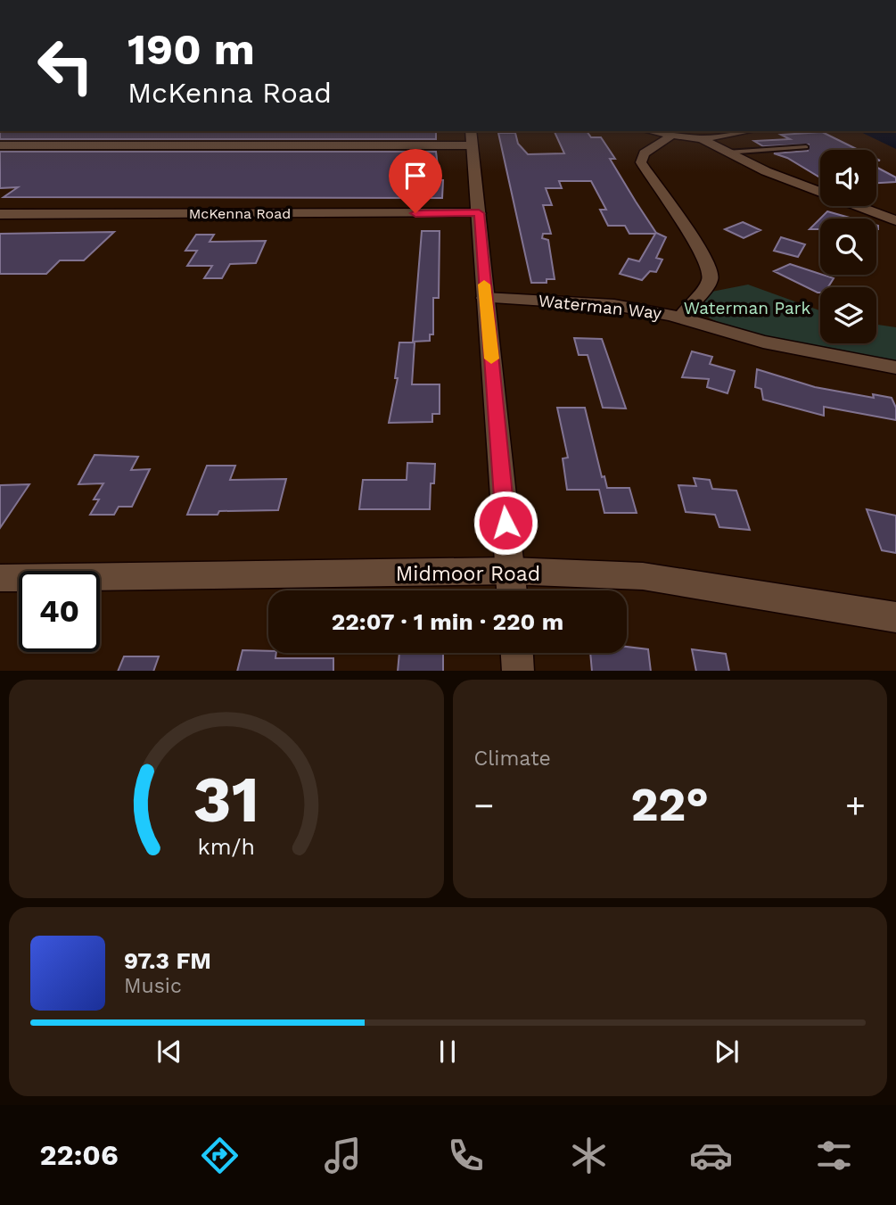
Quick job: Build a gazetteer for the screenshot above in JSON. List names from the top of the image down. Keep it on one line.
{"streets":{"street":["McKenna Road","Waterman Way","Midmoor Road"]},"parks":["Waterman Park"],"page":{"turn":["190 m","McKenna Road"],"limit":"40","trip":"22:07 · 1 min · 220 m","tile":"Climate","heat":["−","22°","+"],"song":["97.3 FM","Music"],"tabs":"22:06","gauge":["31","km/h"]}}
